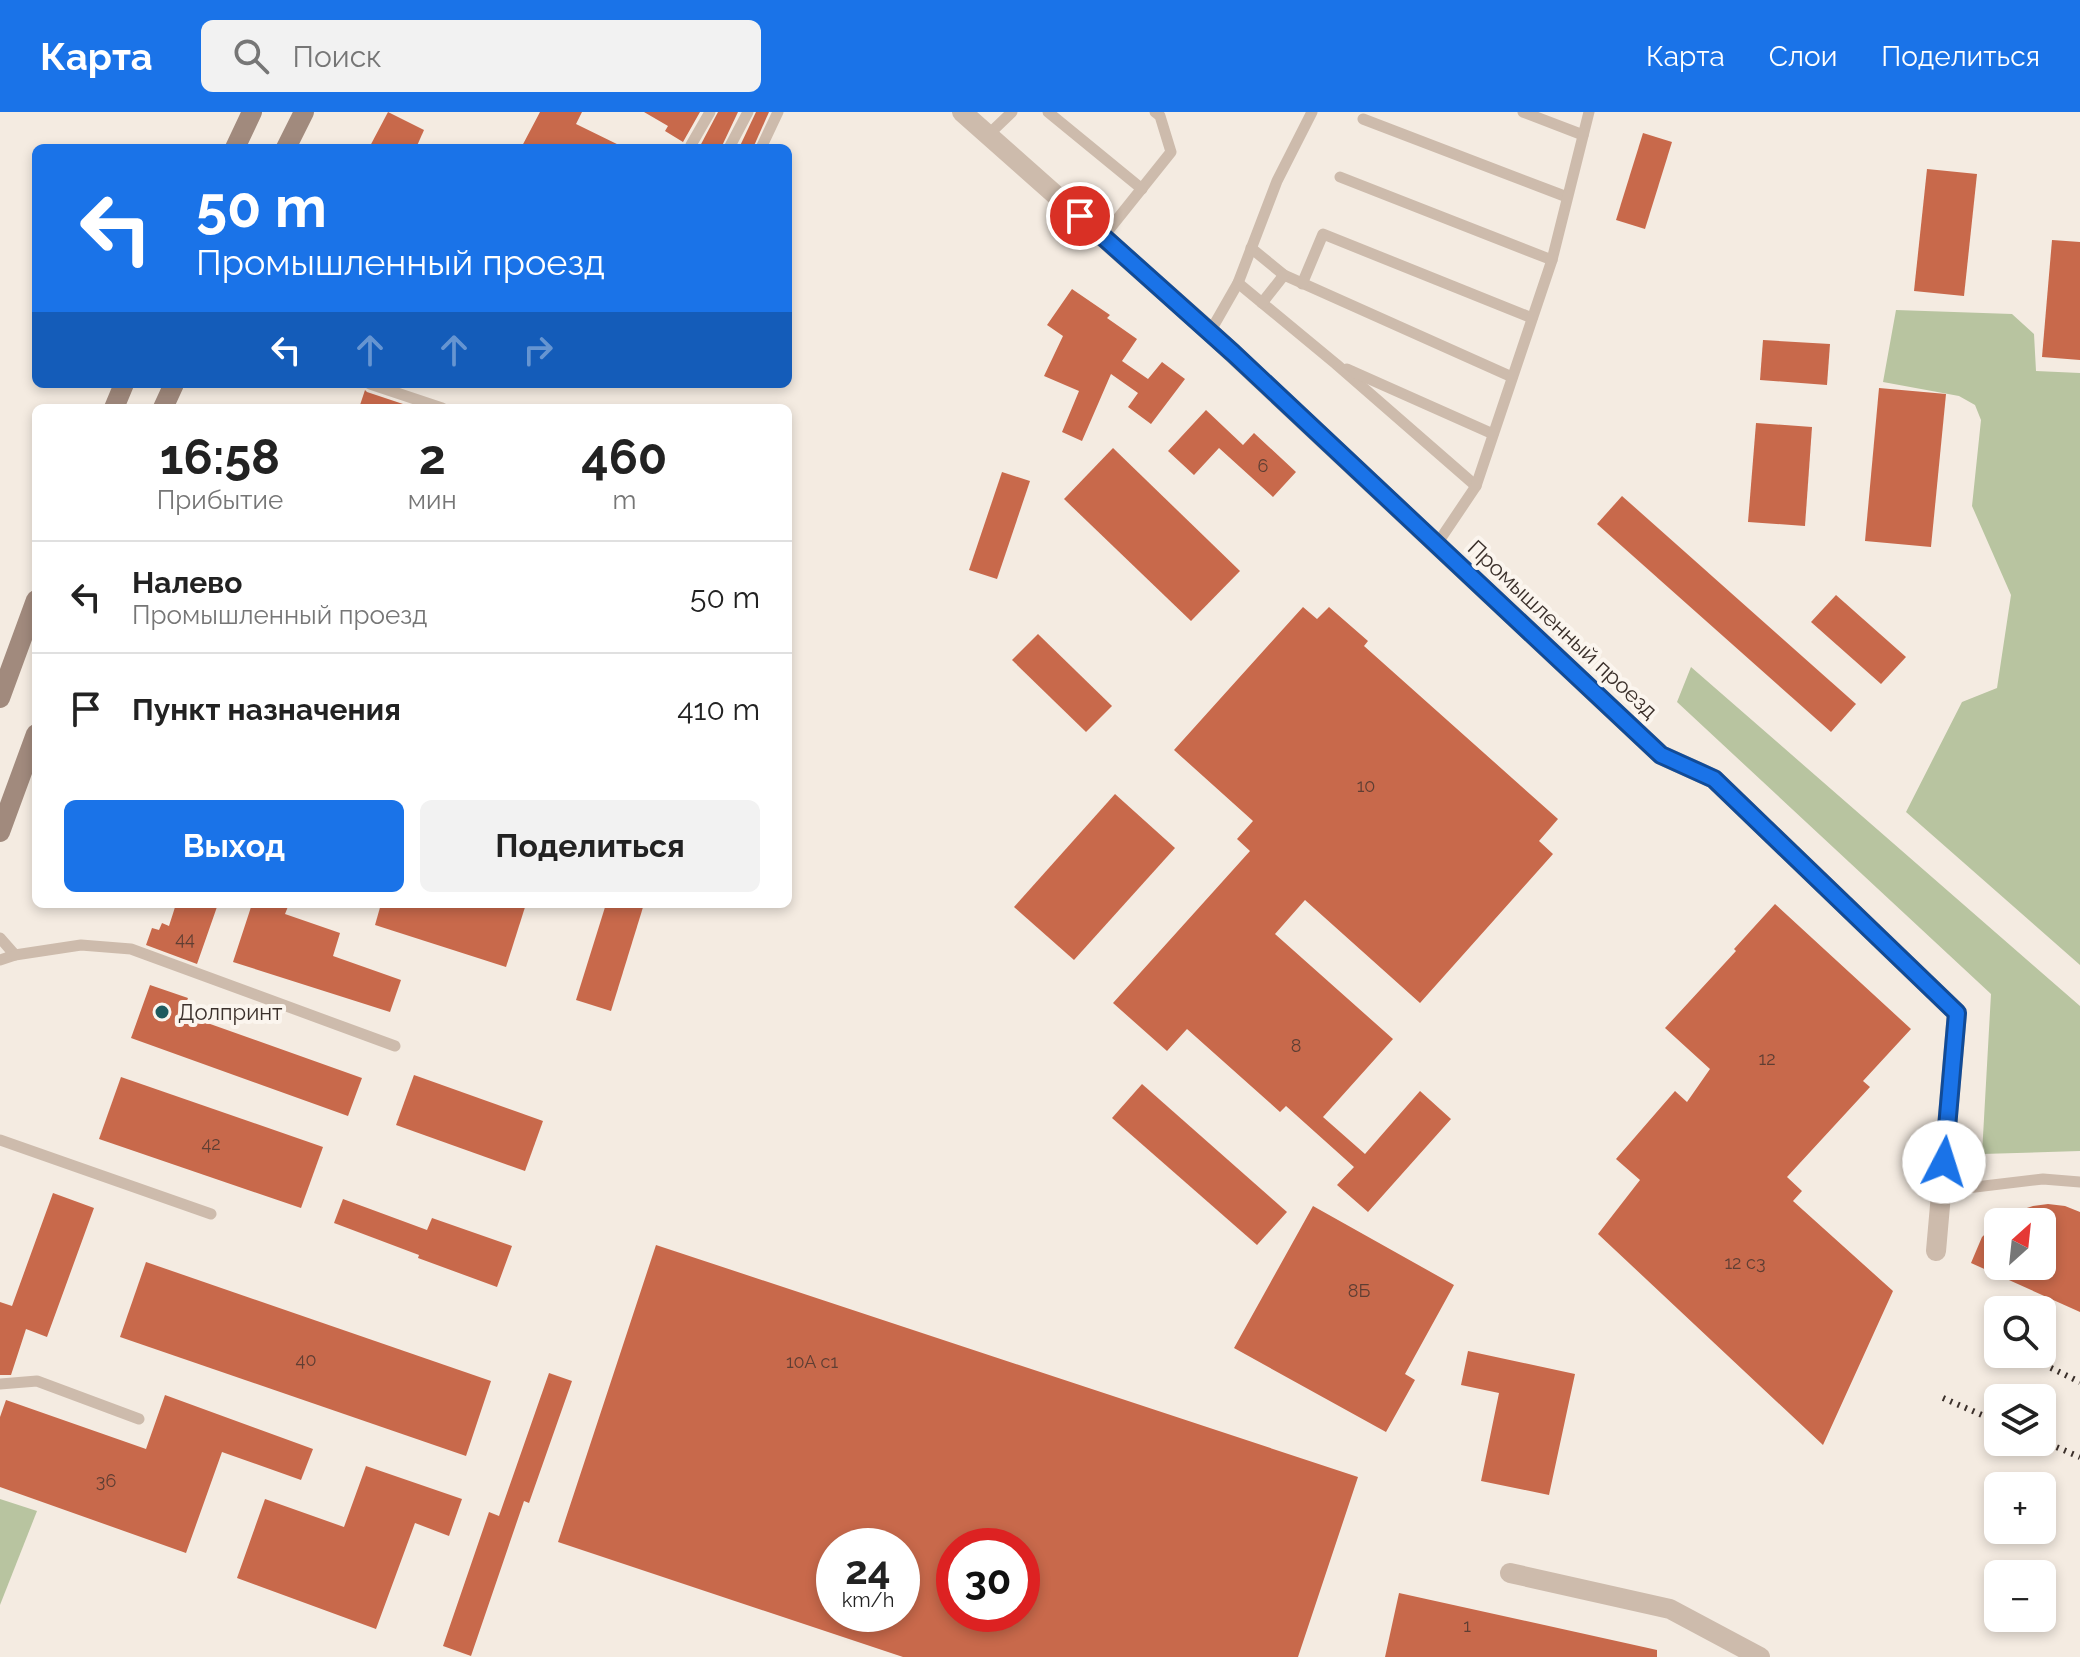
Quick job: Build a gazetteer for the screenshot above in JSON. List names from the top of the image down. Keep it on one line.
{"streets":{"street":["Промышленный проезд"]},"places":["Долпринт"],"house_numbers":["6","10","44","8","12","42","12 с3","8Б","40","10А с1","36","1"],"north":"top right","page":{"header":"Карта","search":"Поиск","nav":["Карта","Слои","Поделиться"],"turn":["50 m","Промышленный проезд"],"eta":["16:58","Прибытие","2","мин","460","m"],"list":[{"name":"Налево","note":"Промышленный проезд","value":"50 m"},{"name":"Пункт назначения","value":"410 m"}],"buttons":["Выход","Поделиться"],"map_buttons":["+","−"],"speed":"24 km/h","limit":"30"}}
